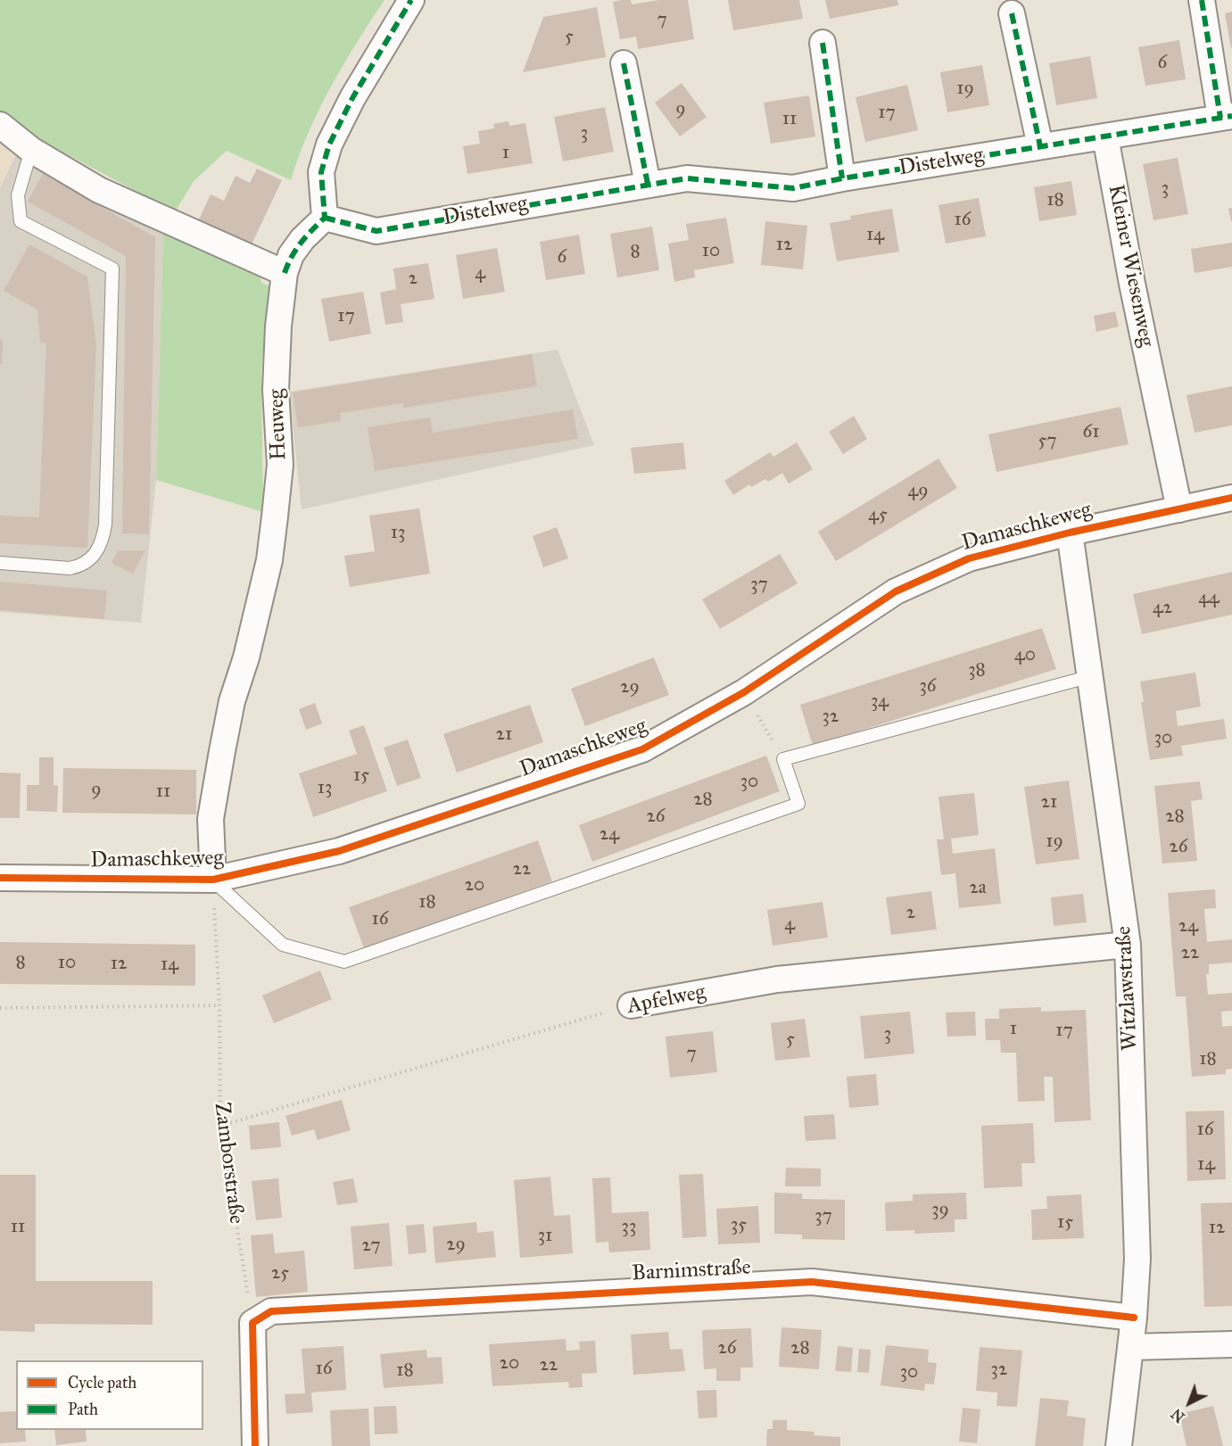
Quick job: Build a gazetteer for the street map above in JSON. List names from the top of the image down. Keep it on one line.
{"streets":{"street":["Distelweg","Kleiner Wiesenweg","Heuweg","Damaschkeweg","Witzlawstraße","Apfelweg","Barnimstraße"],"path":["Zamborstraße"]},"crossings":[["Distelweg","Kleiner Wiesenweg"],["Distelweg","Heuweg"],["Kleiner Wiesenweg","Damaschkeweg"],["Heuweg","Damaschkeweg"],["Heuweg","Zamborstraße"],["Damaschkeweg","Witzlawstraße"],["Damaschkeweg","Zamborstraße"],["Witzlawstraße","Apfelweg"],["Witzlawstraße","Barnimstraße"],["Apfelweg","Zamborstraße"],["Zamborstraße","Barnimstraße"]],"house_numbers":["7","5","6","19","9","17","11","3","1","3","18","16","14","12","10","8","6","4","2","17","61","57","49","45","13","37","44","42","40","38","36","29","34","32","21","30","15","30","13","9","11","28","21","26","28","24","19","26","22","20","2a","18","2","16","4","24","22","8","10","12","14","1","17","3","5","7","18","16","14","39","37","15","35","11","33","12","31","29","27","25","26","28","20","22","16","32","18","30"],"legend":["Cycle path","Path"],"north":"bottom left"}
